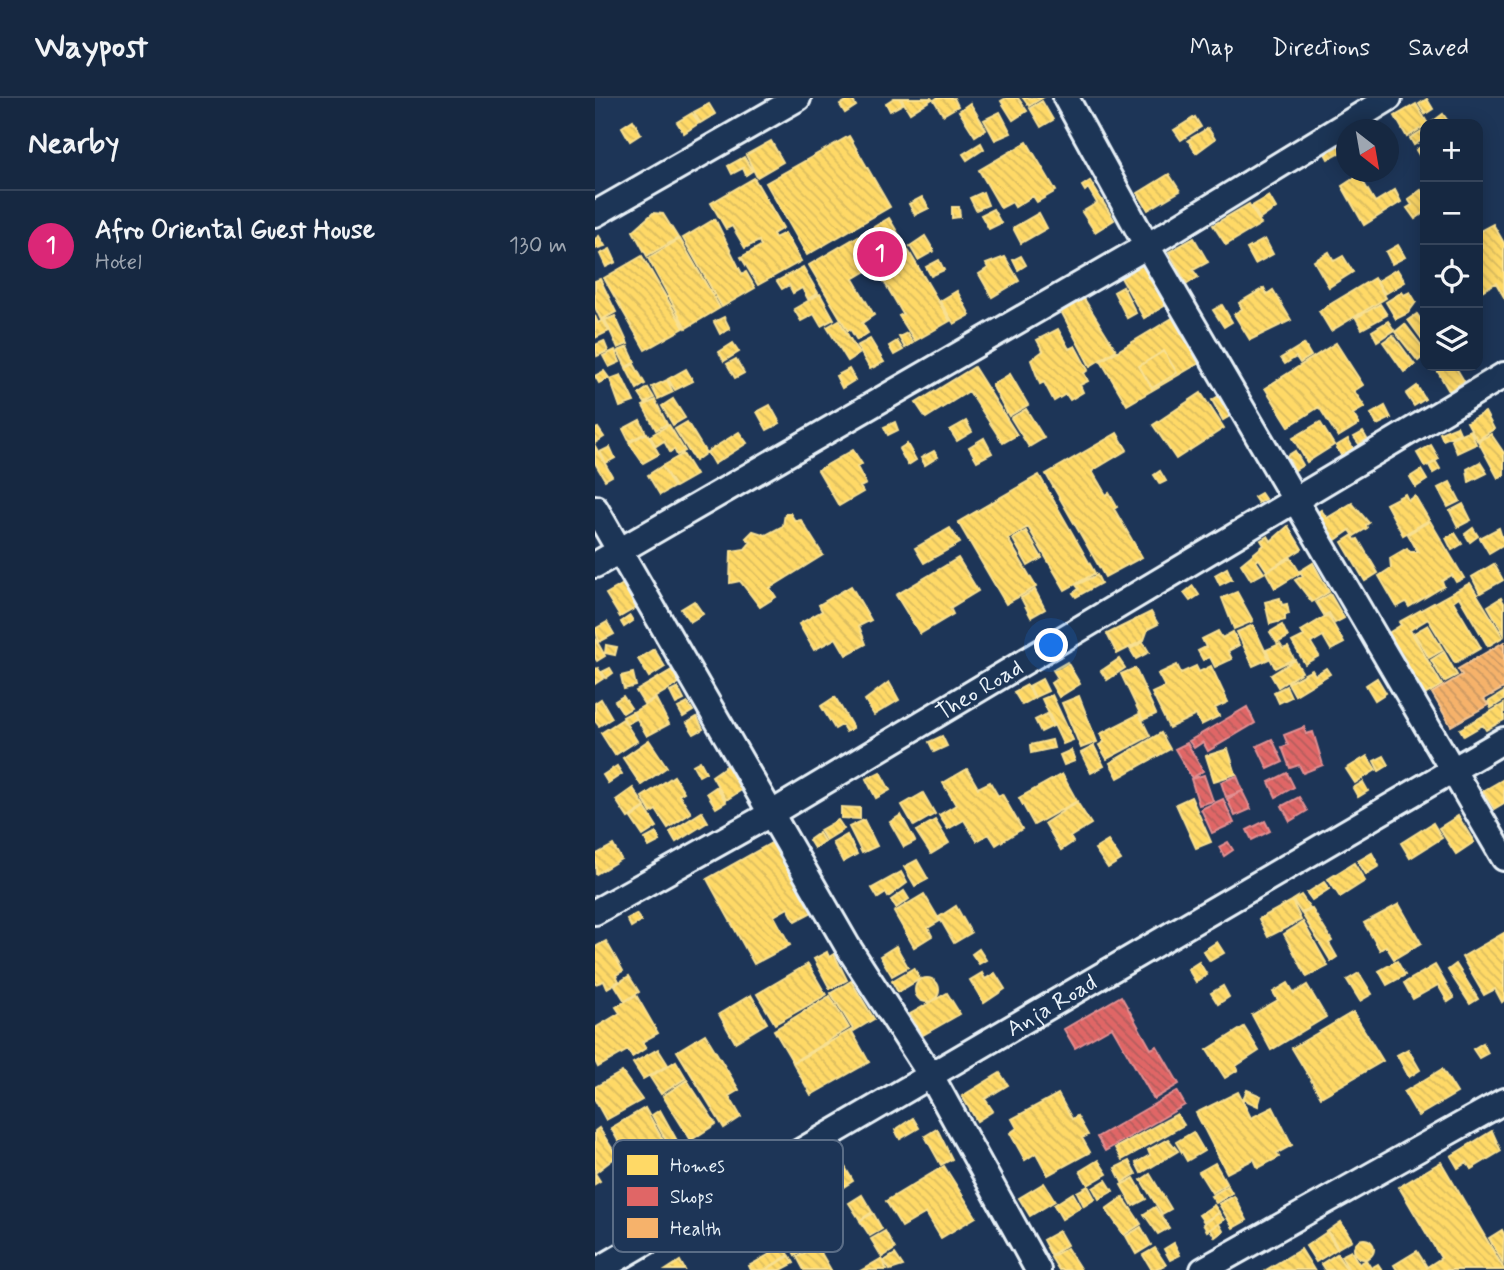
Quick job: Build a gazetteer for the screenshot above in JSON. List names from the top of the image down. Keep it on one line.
{"streets":{"street":["Theo Road","Anja Road"]},"legend":["Homes","Shops","Health"],"north":"bottom right","page":{"header":"Waypost","nav":["Map","Directions","Saved"],"heading":"Nearby","map_buttons":["+","−"],"list":[{"mark":"1","name":"Afro Oriental Guest House","note":"Hotel","value":"130 m"}],"pins":"1"}}
